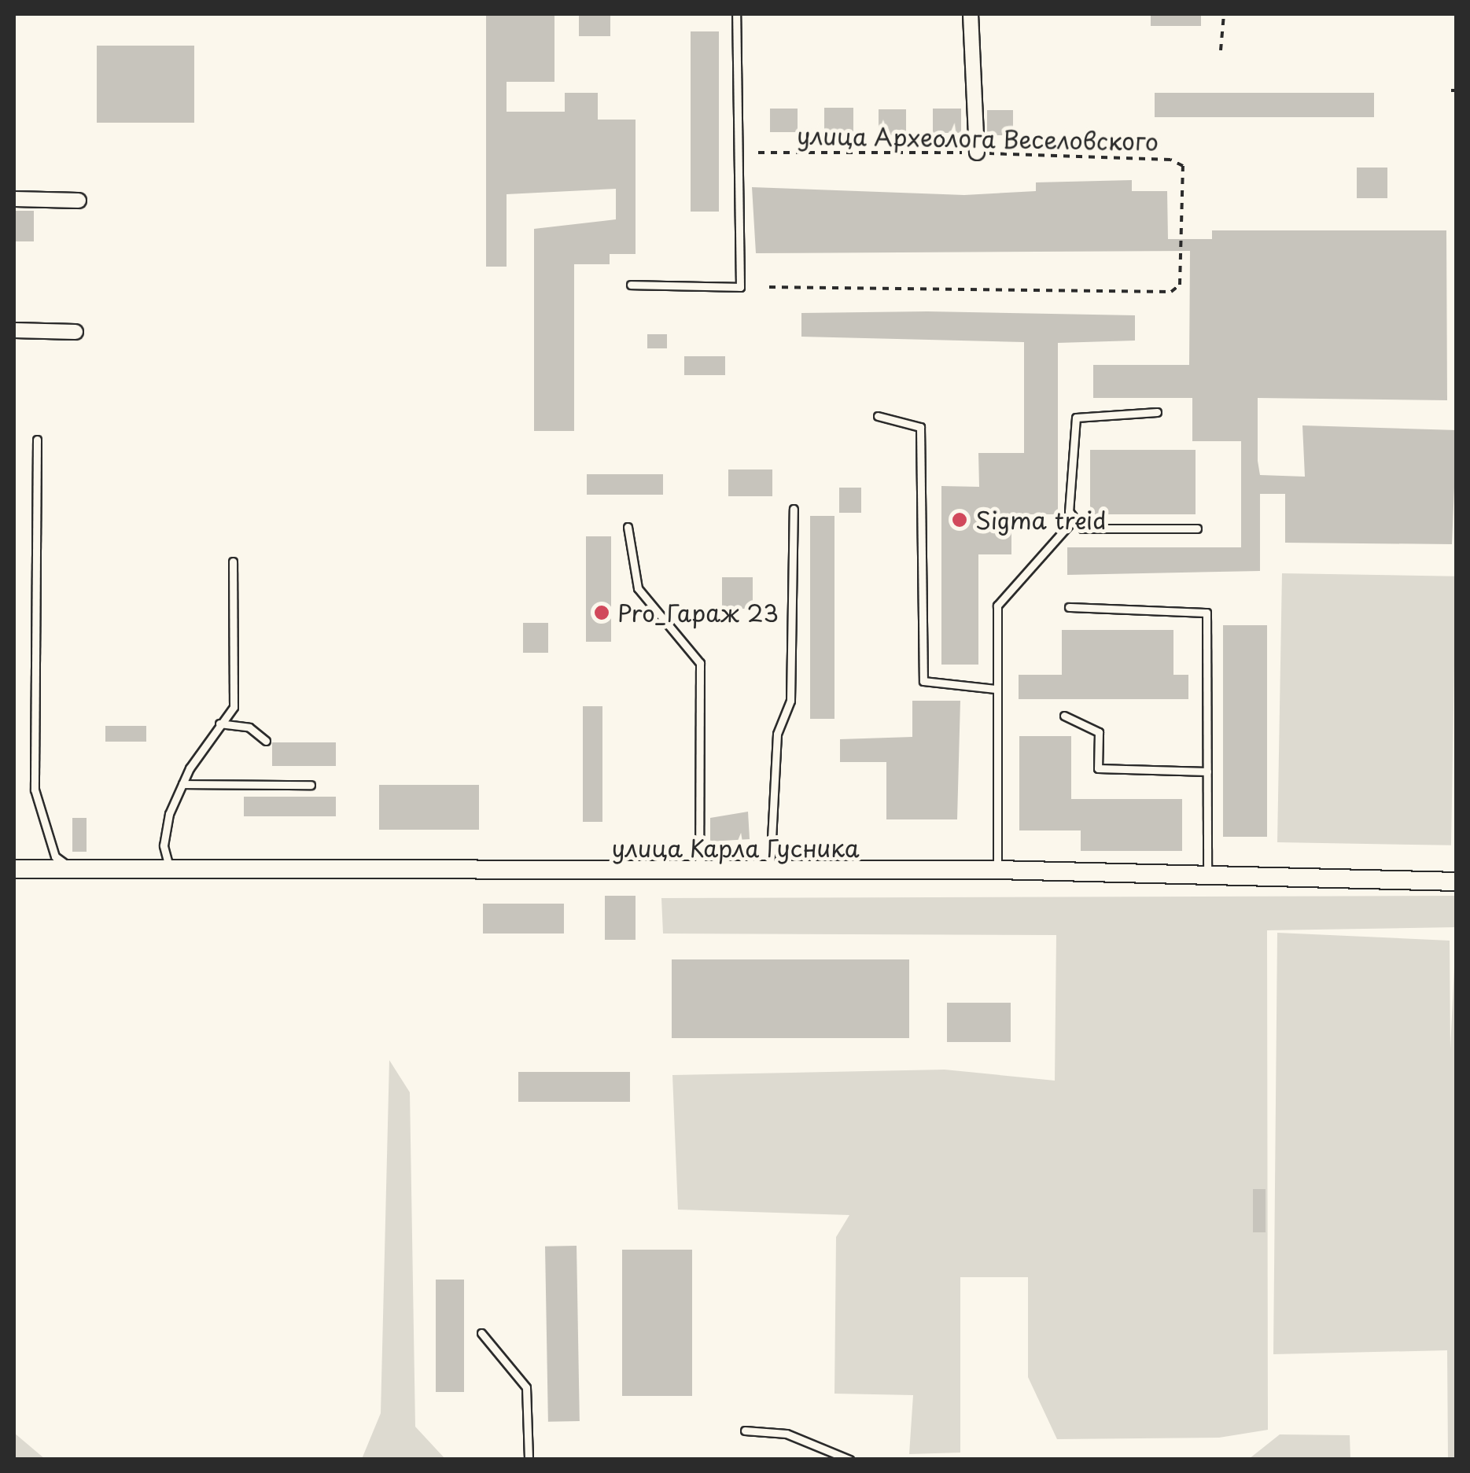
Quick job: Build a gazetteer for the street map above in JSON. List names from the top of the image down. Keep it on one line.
{"streets":{"street":["улица Карла Гусника"],"path":["улица Археолога Веселовского"]},"places":["Sigma treid","Pro_Гараж 23"]}
